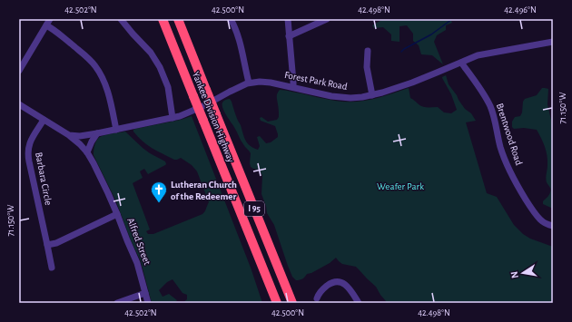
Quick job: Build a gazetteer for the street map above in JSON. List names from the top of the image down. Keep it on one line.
{"streets":{"highway":["Yankee Division Highway","I 95"],"street":["Forest Park Road","Brentwood Road","Barbara Circle","Alfred Street"]},"crossings":[["Forest Park Road","Brentwood Road"],["Forest Park Road","Alfred Street"]],"parks":["Weafer Park"],"places":{"church":["Lutheran Church of the Redeemer"]},"north":"left","coordinates":["42.502°N","42.500°N","42.498°N","42.496°N","71.150°W"]}
